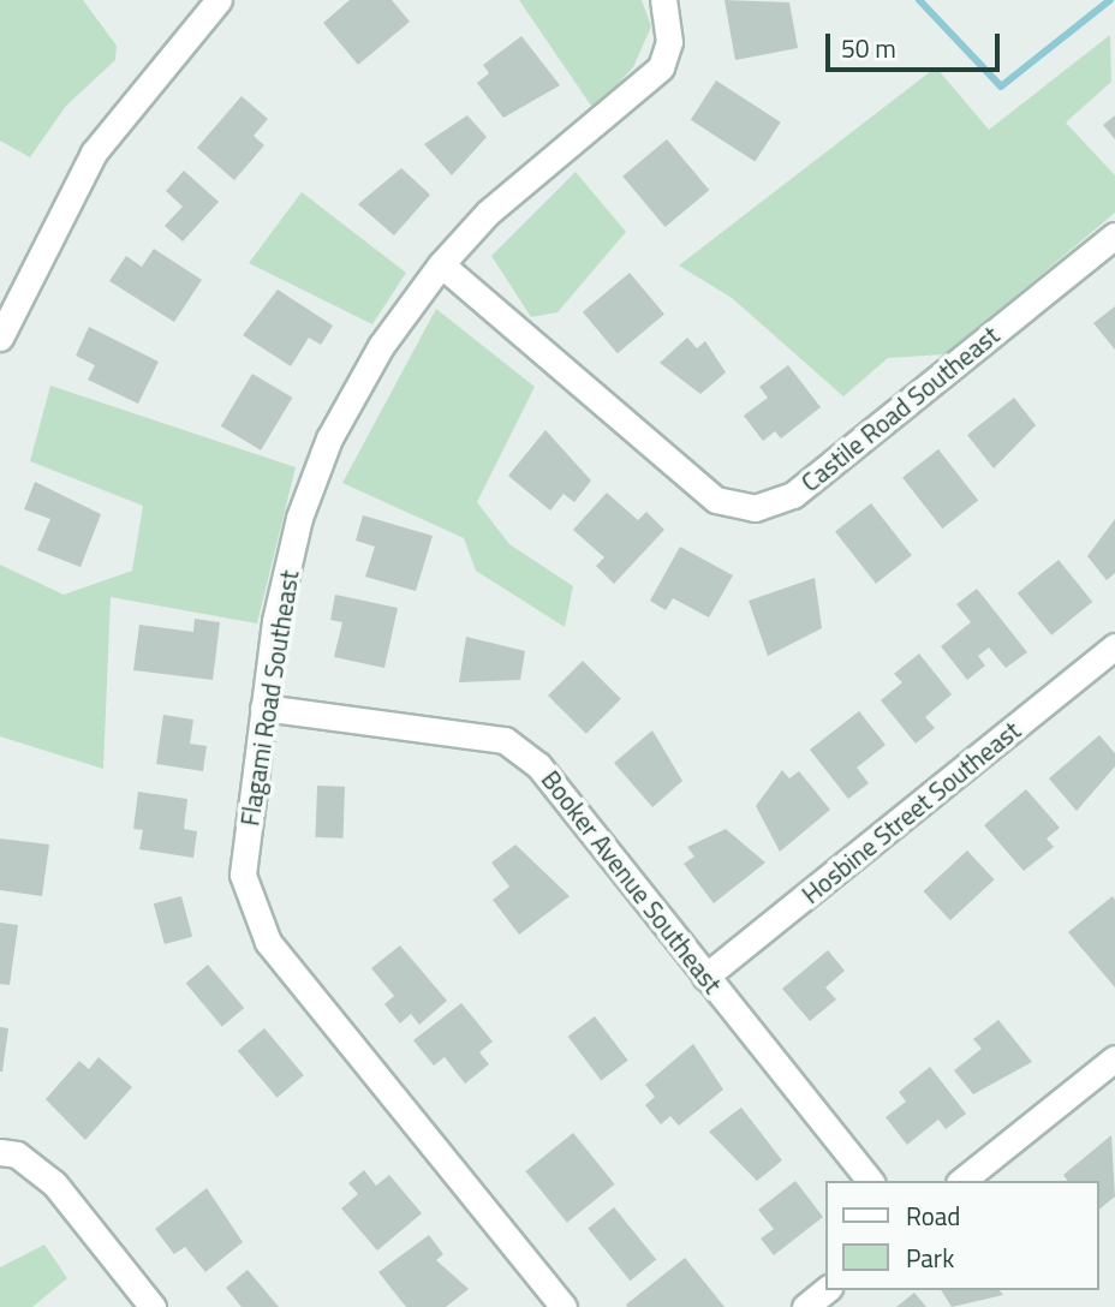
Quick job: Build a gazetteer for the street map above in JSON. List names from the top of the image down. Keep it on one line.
{"streets":{"street":["Castile Road Southeast","Flagami Road Southeast","Hosbine Street Southeast","Booker Avenue Southeast"]},"crossings":[["Castile Road Southeast","Flagami Road Southeast"],["Flagami Road Southeast","Booker Avenue Southeast"],["Hosbine Street Southeast","Booker Avenue Southeast"]],"legend":["Road","Park"],"scale_bar":"50 m"}
